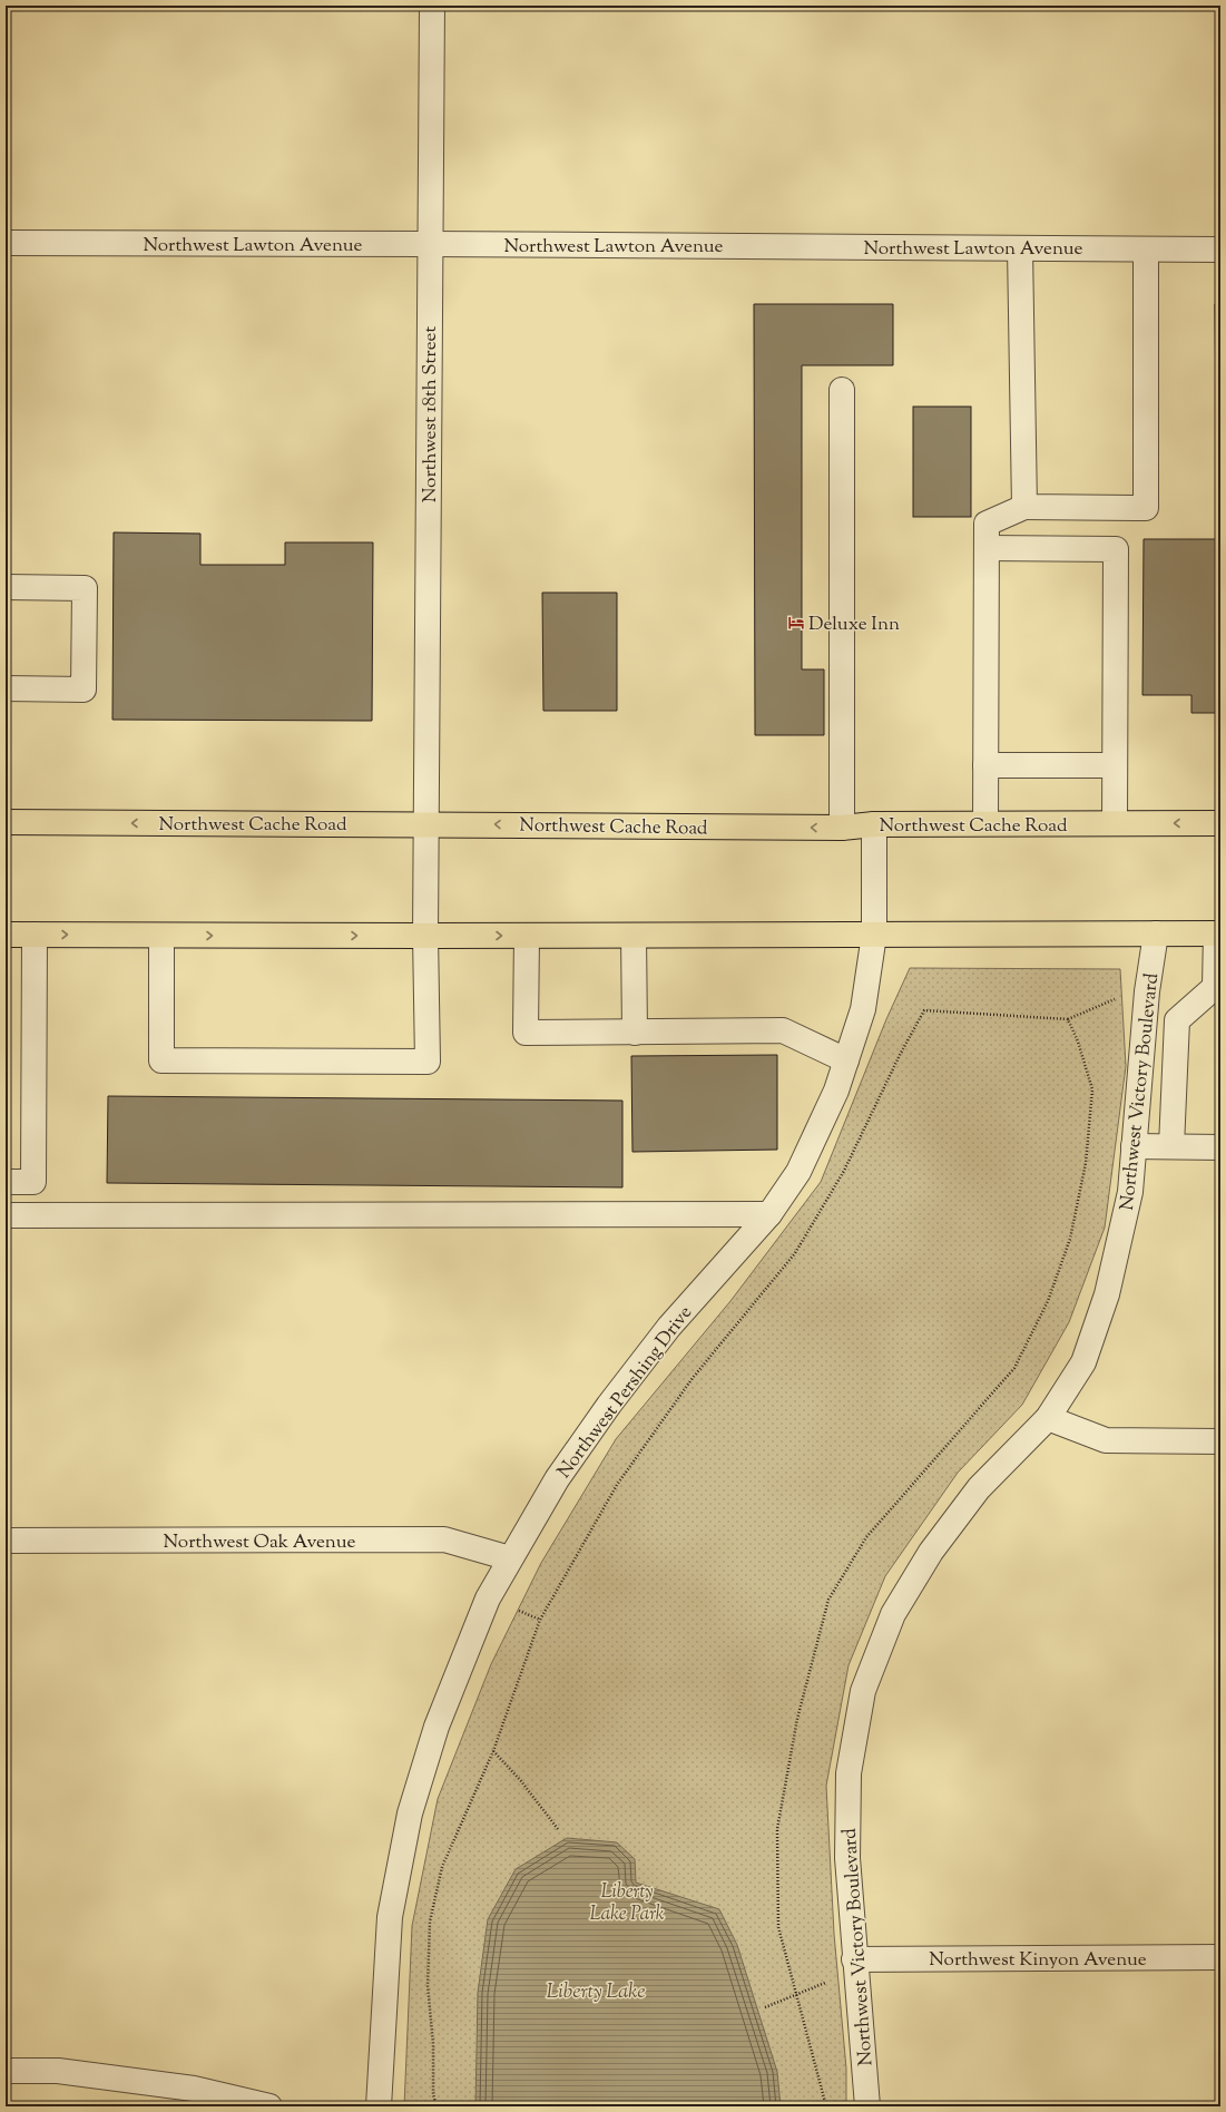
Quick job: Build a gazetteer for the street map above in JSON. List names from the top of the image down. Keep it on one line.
{"streets":{"main road":["Northwest Cache Road"],"street":["Northwest Lawton Avenue","Northwest 18th Street","Northwest Victory Boulevard","Northwest Pershing Drive","Northwest Oak Avenue","Northwest Kinyon Avenue"]},"crossings":[["Northwest Lawton Avenue","Northwest 18th Street"],["Northwest 18th Street","Northwest Cache Road"],["Northwest Cache Road","Northwest Pershing Drive"],["Northwest Victory Boulevard","Northwest Kinyon Avenue"],["Northwest Pershing Drive","Northwest Oak Avenue"]],"water":["Liberty Lake"],"parks":["Liberty Lake Park"],"places":{"hotel":["Deluxe Inn"]}}
